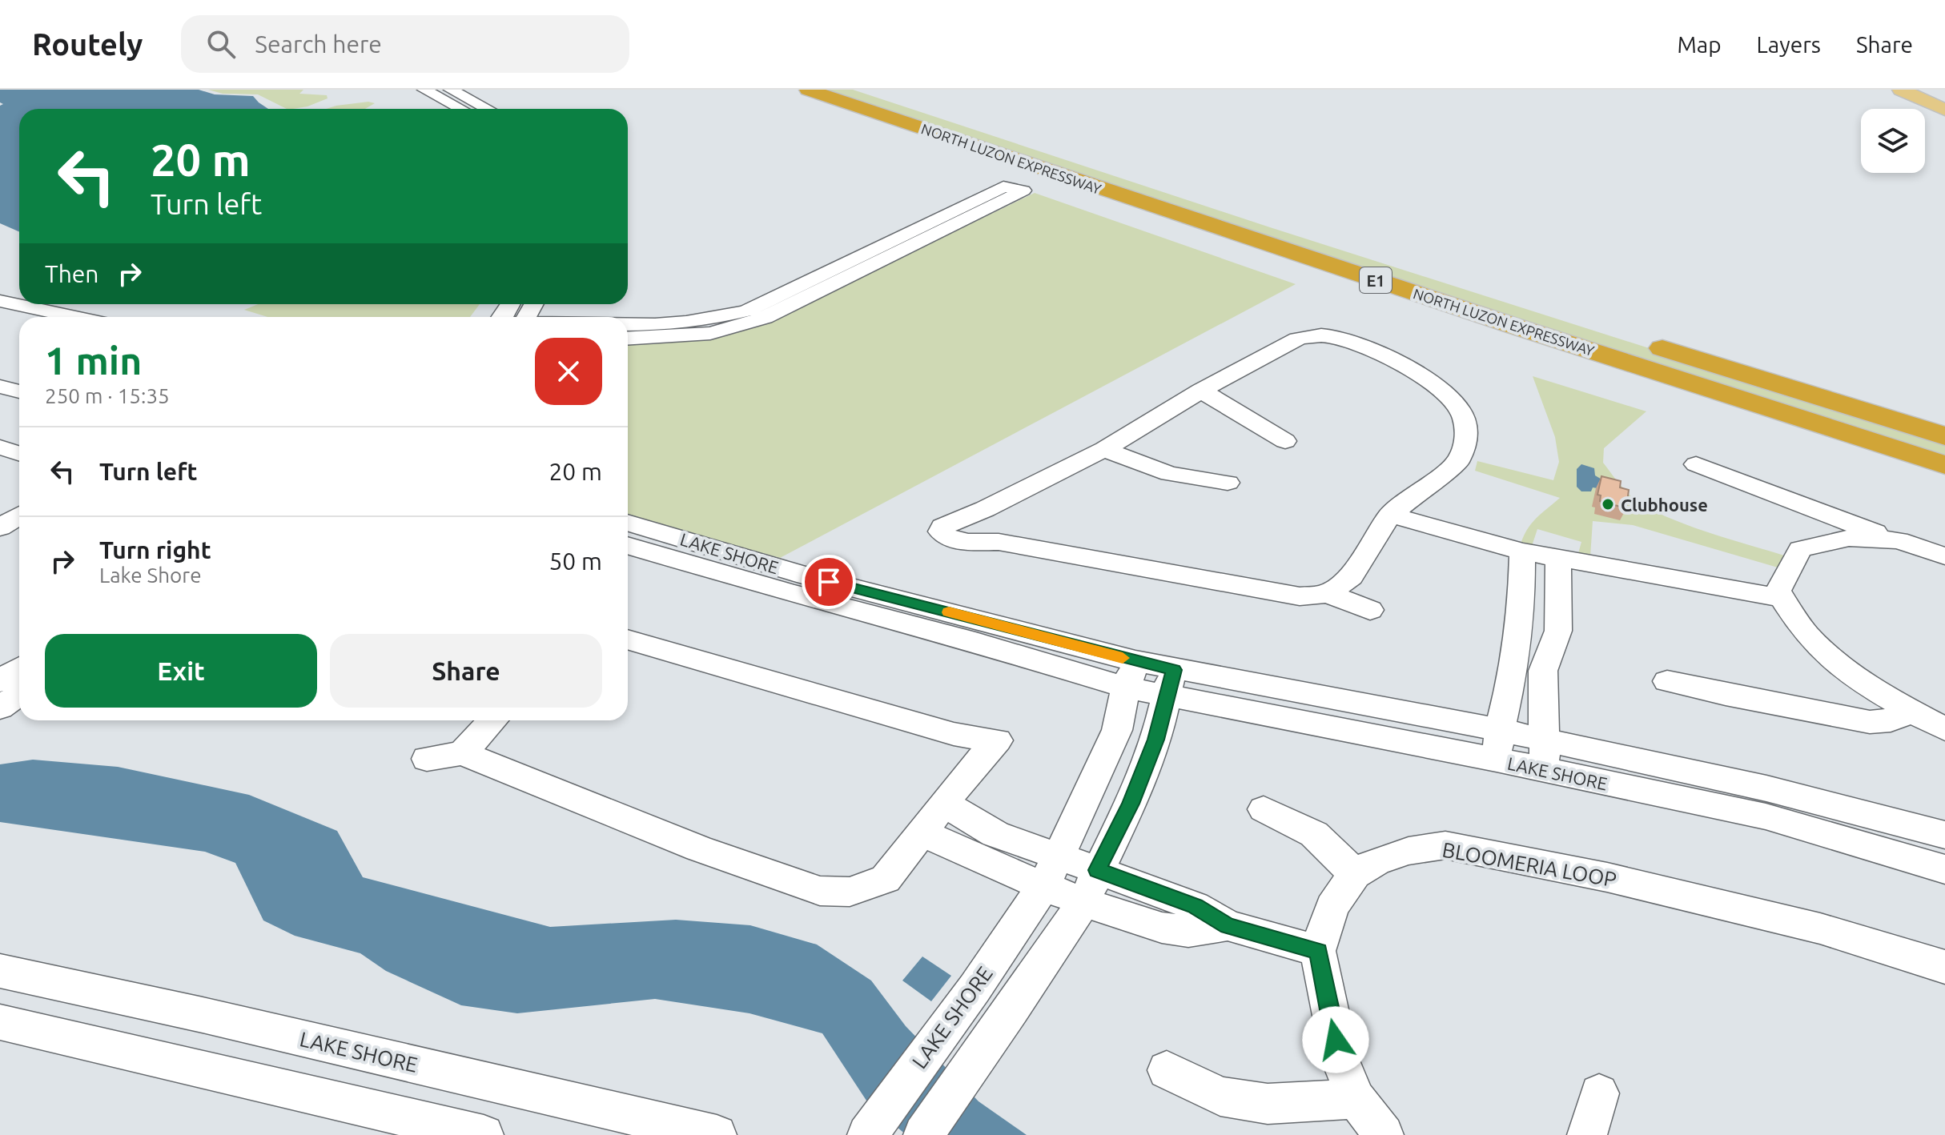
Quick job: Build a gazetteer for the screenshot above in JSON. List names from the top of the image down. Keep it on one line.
{"streets":{"highway":["NORTH LUZON EXPRESSWAY","E1"],"street":["LAKE SHORE","BLOOMERIA LOOP"]},"places":["Clubhouse"],"page":{"header":"Routely","search":"Search here","nav":["Map","Layers","Share"],"turn":["20 m","Turn left"],"then":"Then","heading":["1 min","250 m · 15:35"],"list":[{"name":"Turn left","value":"20 m"},{"name":"Turn right","note":"Lake Shore","value":"50 m"}],"buttons":["Exit","Share"]}}
